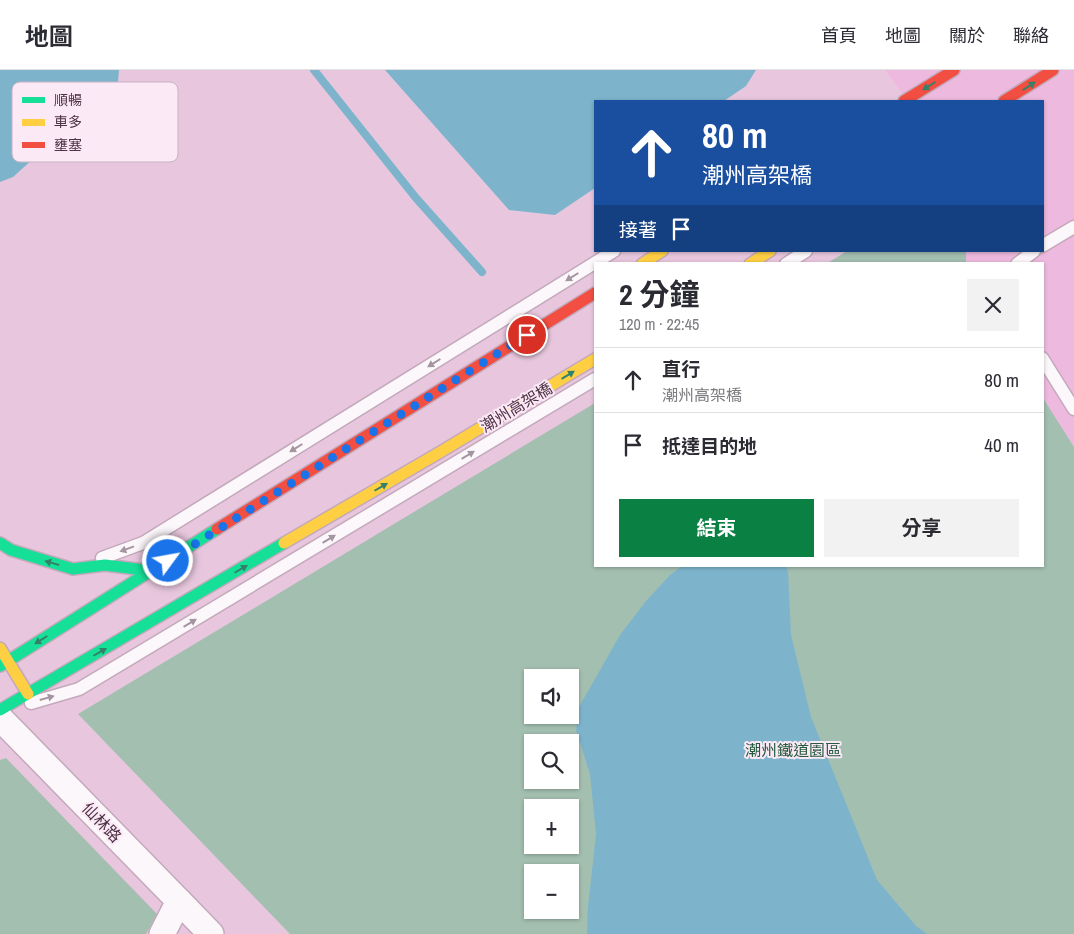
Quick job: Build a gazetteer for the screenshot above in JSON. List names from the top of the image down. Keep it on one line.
{"streets":{"main road":["潮州高架橋"],"street":["仙林路"]},"parks":["潮州鐵道園區"],"legend":["順暢","車多","壅塞"],"page":{"header":"地圖","nav":["首頁","地圖","關於","聯絡"],"turn":["80 m","潮州高架橋"],"then":"接著","heading":["2 分鐘","120 m · 22:45"],"list":[{"name":"直行","note":"潮州高架橋","value":"80 m"},{"name":"抵達目的地","value":"40 m"}],"buttons":["結束","分享"],"map_buttons":["+","−"]}}
